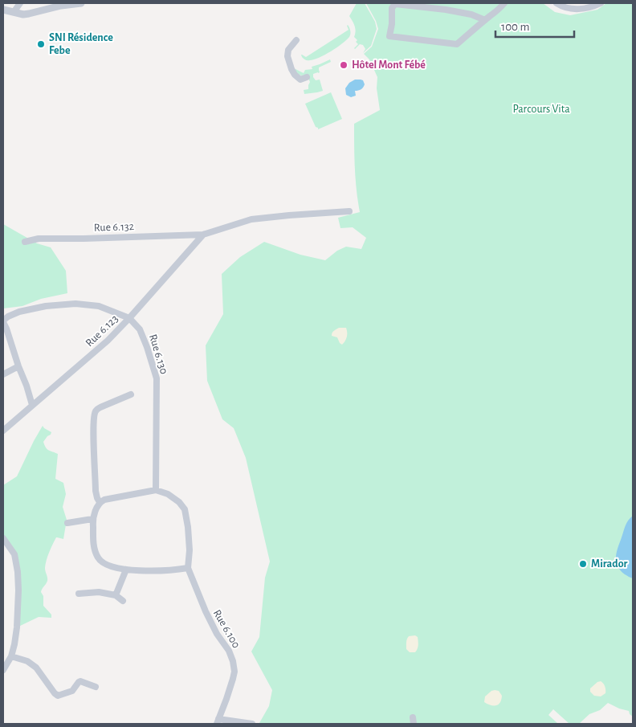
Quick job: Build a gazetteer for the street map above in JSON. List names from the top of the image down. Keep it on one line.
{"streets":{"street":["Rue 6.132","Rue 6.123","Rue 6.130","Rue 6.100"]},"crossings":[["Rue 6.132","Rue 6.123"],["Rue 6.123","Rue 6.130"],["Rue 6.130","Rue 6.100"]],"parks":["Parcours Vita"],"places":["SNI Résidence Febe","Hôtel Mont Fébé","Mirador"],"scale_bar":"100 m"}
